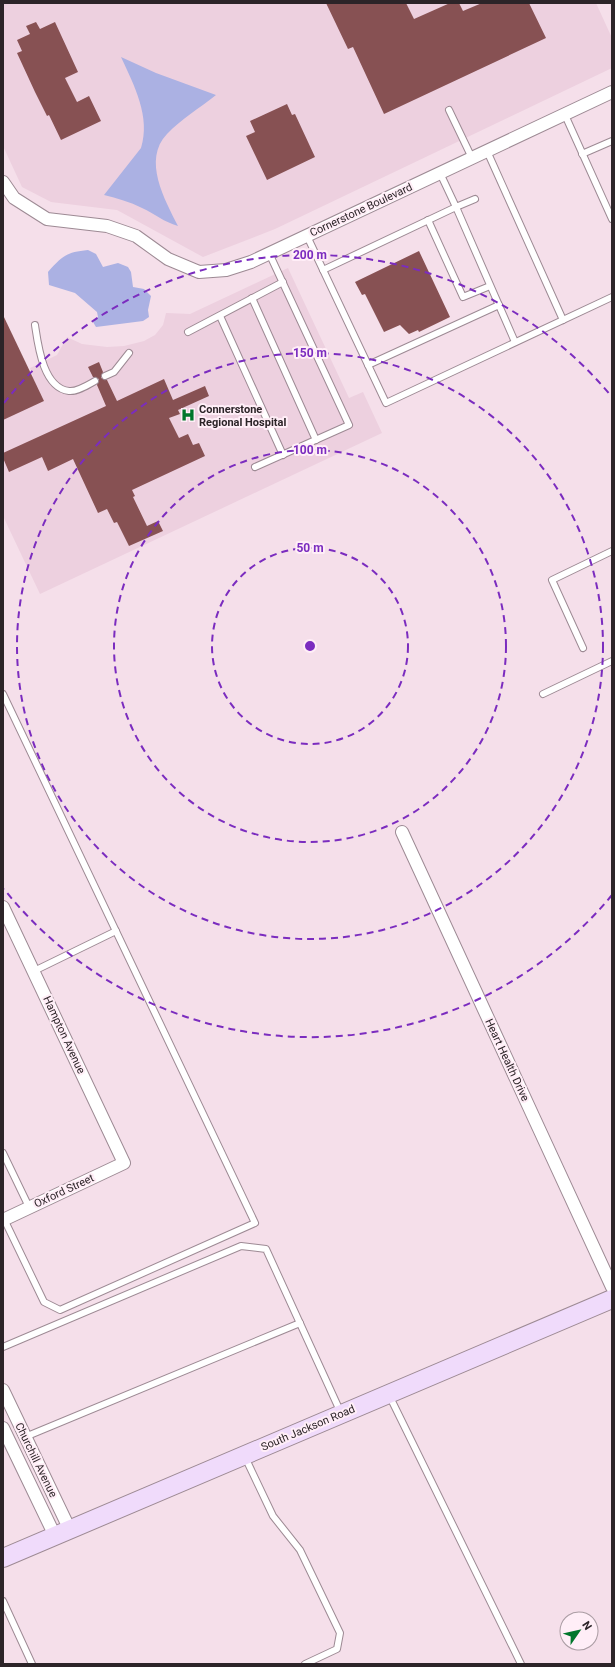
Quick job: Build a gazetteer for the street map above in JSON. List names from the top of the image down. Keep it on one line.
{"streets":{"main road":["South Jackson Road"],"street":["Cornerstone Boulevard","Hampton Avenue","Heart Health Drive","Oxford Street","Churchill Avenue"]},"crossings":[["Hampton Avenue","Oxford Street"],["South Jackson Road","Churchill Avenue"]],"places":{"hospital":["Connerstone Regional Hospital"]},"north":"top right","rings":["200 m","150 m","100 m","50 m"]}
